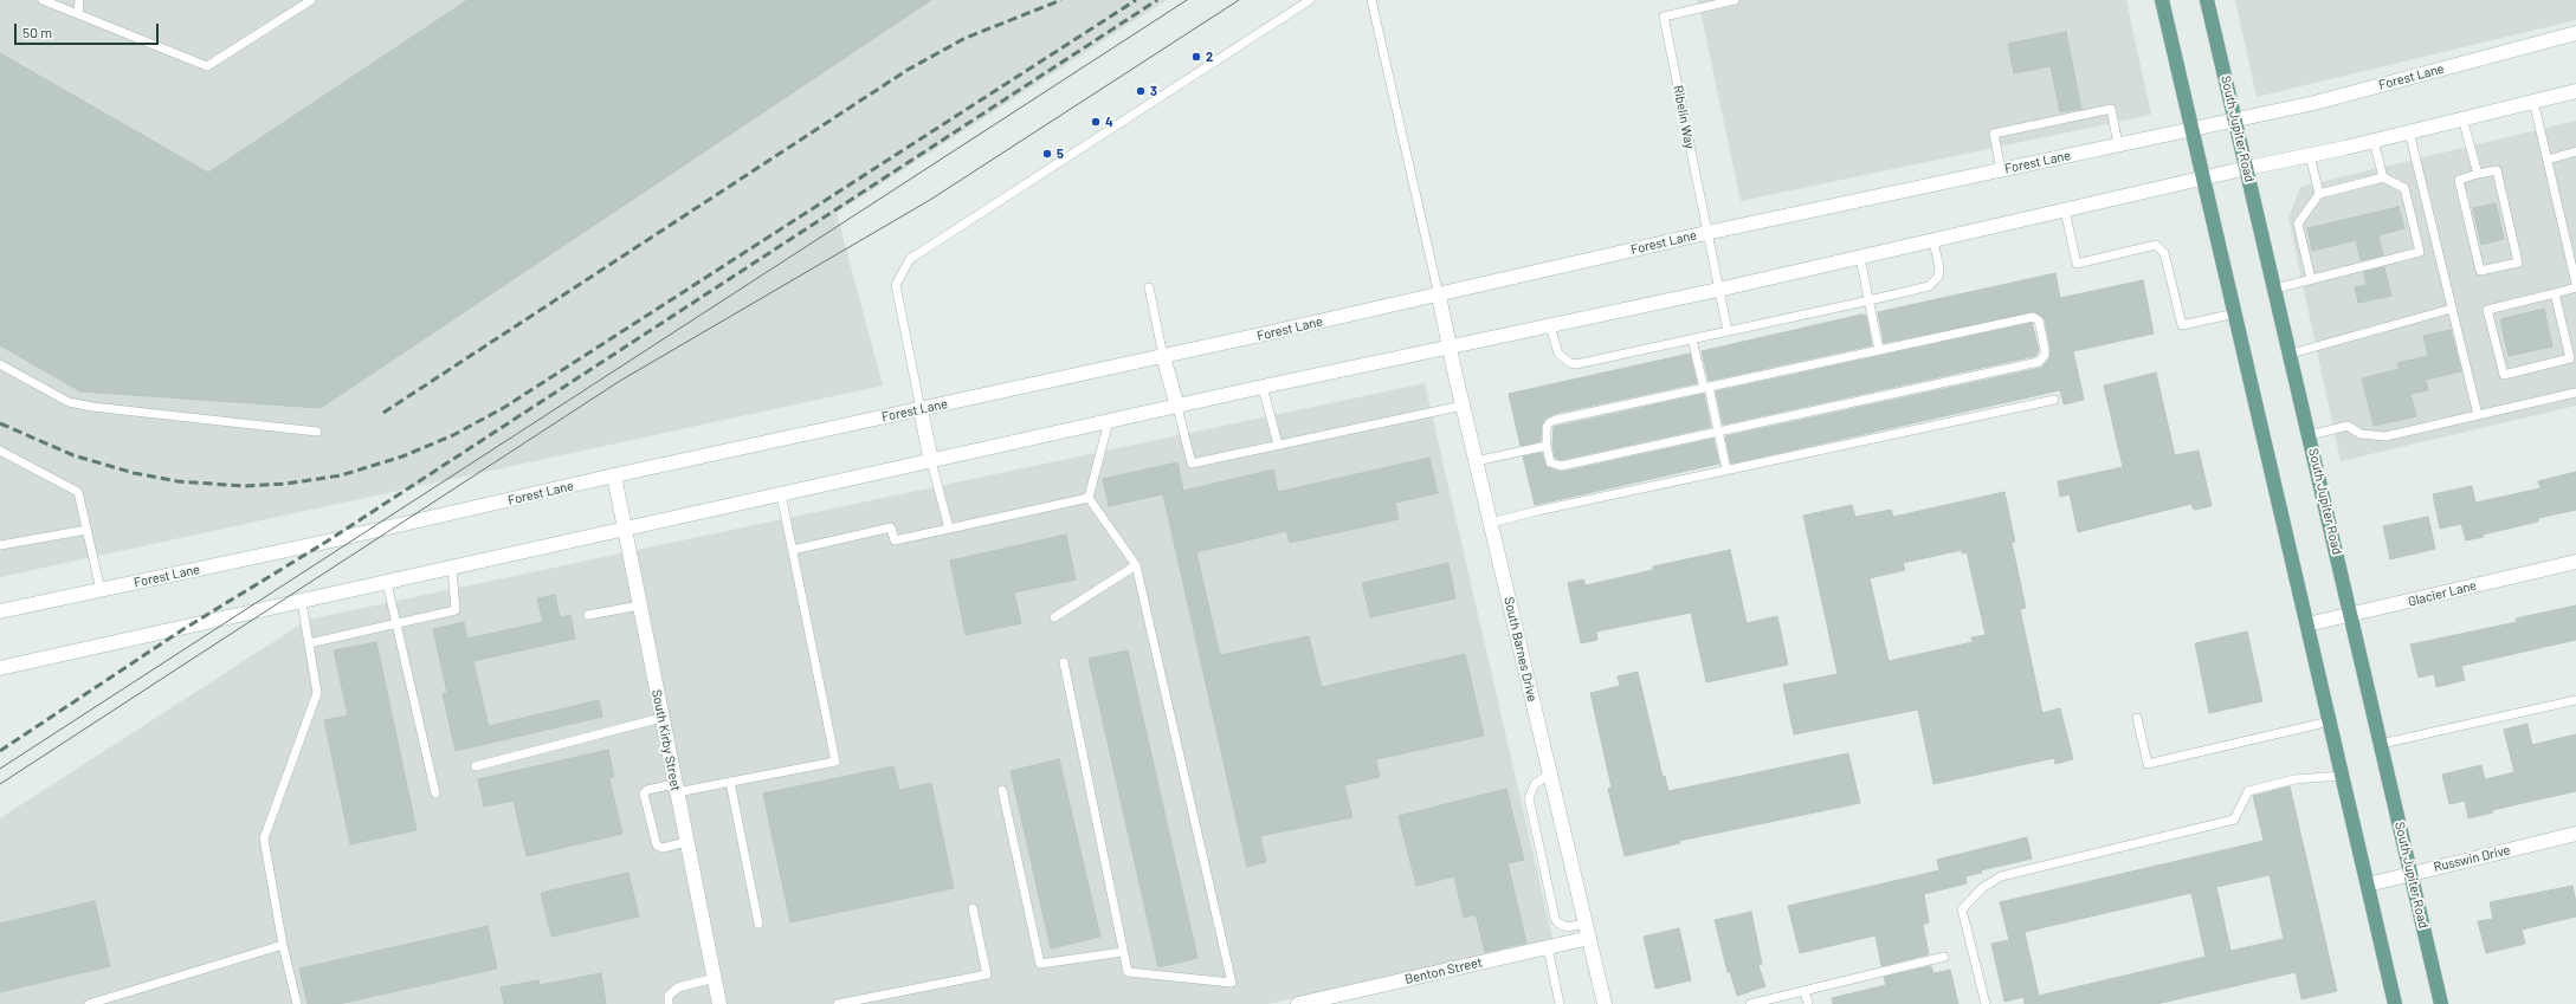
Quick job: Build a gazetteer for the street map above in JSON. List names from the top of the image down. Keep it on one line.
{"streets":{"main road":["Forest Lane","South Jupiter Road","Glacier Lane","South Barnes Drive","South Kirby Street","Russwin Drive","Benton Street"],"lane":["Ribelin Way"]},"crossings":[["Forest Lane","Ribelin Way"],["Forest Lane","South Jupiter Road"],["Forest Lane","South Barnes Drive"],["Forest Lane","South Kirby Street"],["South Jupiter Road","Glacier Lane"],["South Jupiter Road","Russwin Drive"],["South Barnes Drive","Benton Street"]],"places":["2","3","4","5"],"scale_bar":"50 m"}
